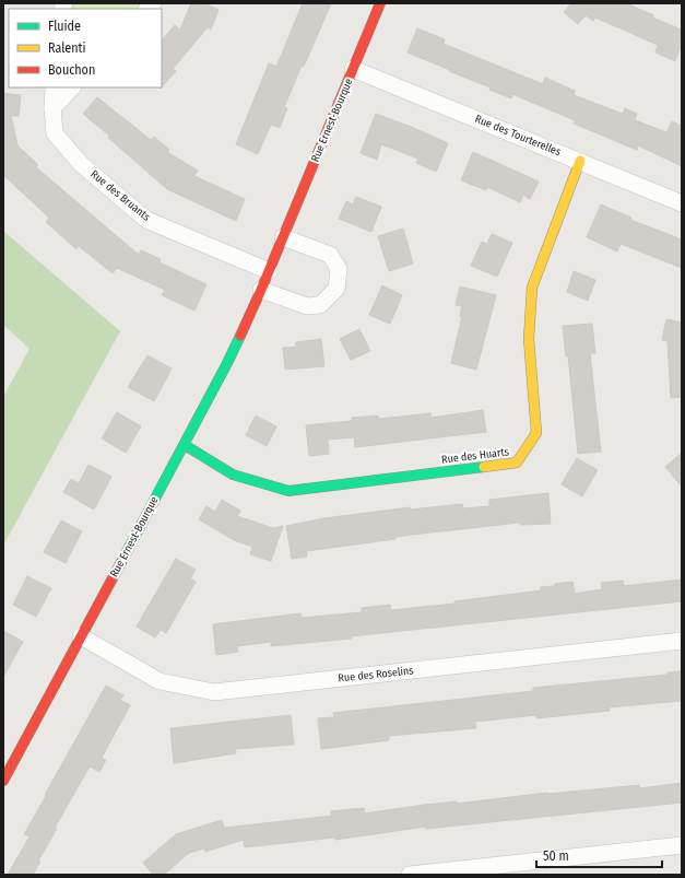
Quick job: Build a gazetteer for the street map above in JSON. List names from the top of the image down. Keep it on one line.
{"streets":{"street":["Rue Ernest-Bourque","Rue des Tourterelles","Rue des Bruants","Rue des Huarts","Rue des Roselins"]},"crossings":[["Rue Ernest-Bourque","Rue des Tourterelles"],["Rue Ernest-Bourque","Rue des Bruants"],["Rue Ernest-Bourque","Rue des Huarts"],["Rue Ernest-Bourque","Rue des Roselins"],["Rue des Tourterelles","Rue des Huarts"]],"legend":["Fluide","Ralenti","Bouchon"],"scale_bar":"50 m"}
